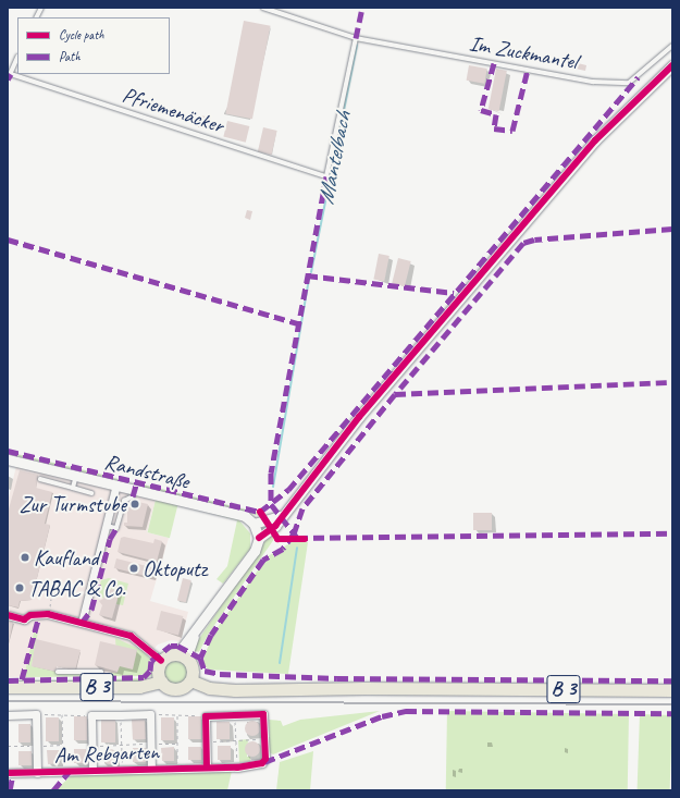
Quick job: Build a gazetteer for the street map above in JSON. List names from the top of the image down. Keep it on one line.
{"streets":{"main road":["B 3"],"street":["Randstraße","Am Rebgarten"],"lane":["Im Zuckmantel","Pfriemenäcker"]},"crossings":[["Im Zuckmantel","Pfriemenäcker"]],"water":["Mantelbach"],"places":["Zur Turmstube","Kaufland","Oktoputz","TABAC & Co."],"legend":["Cycle path","Path"]}
